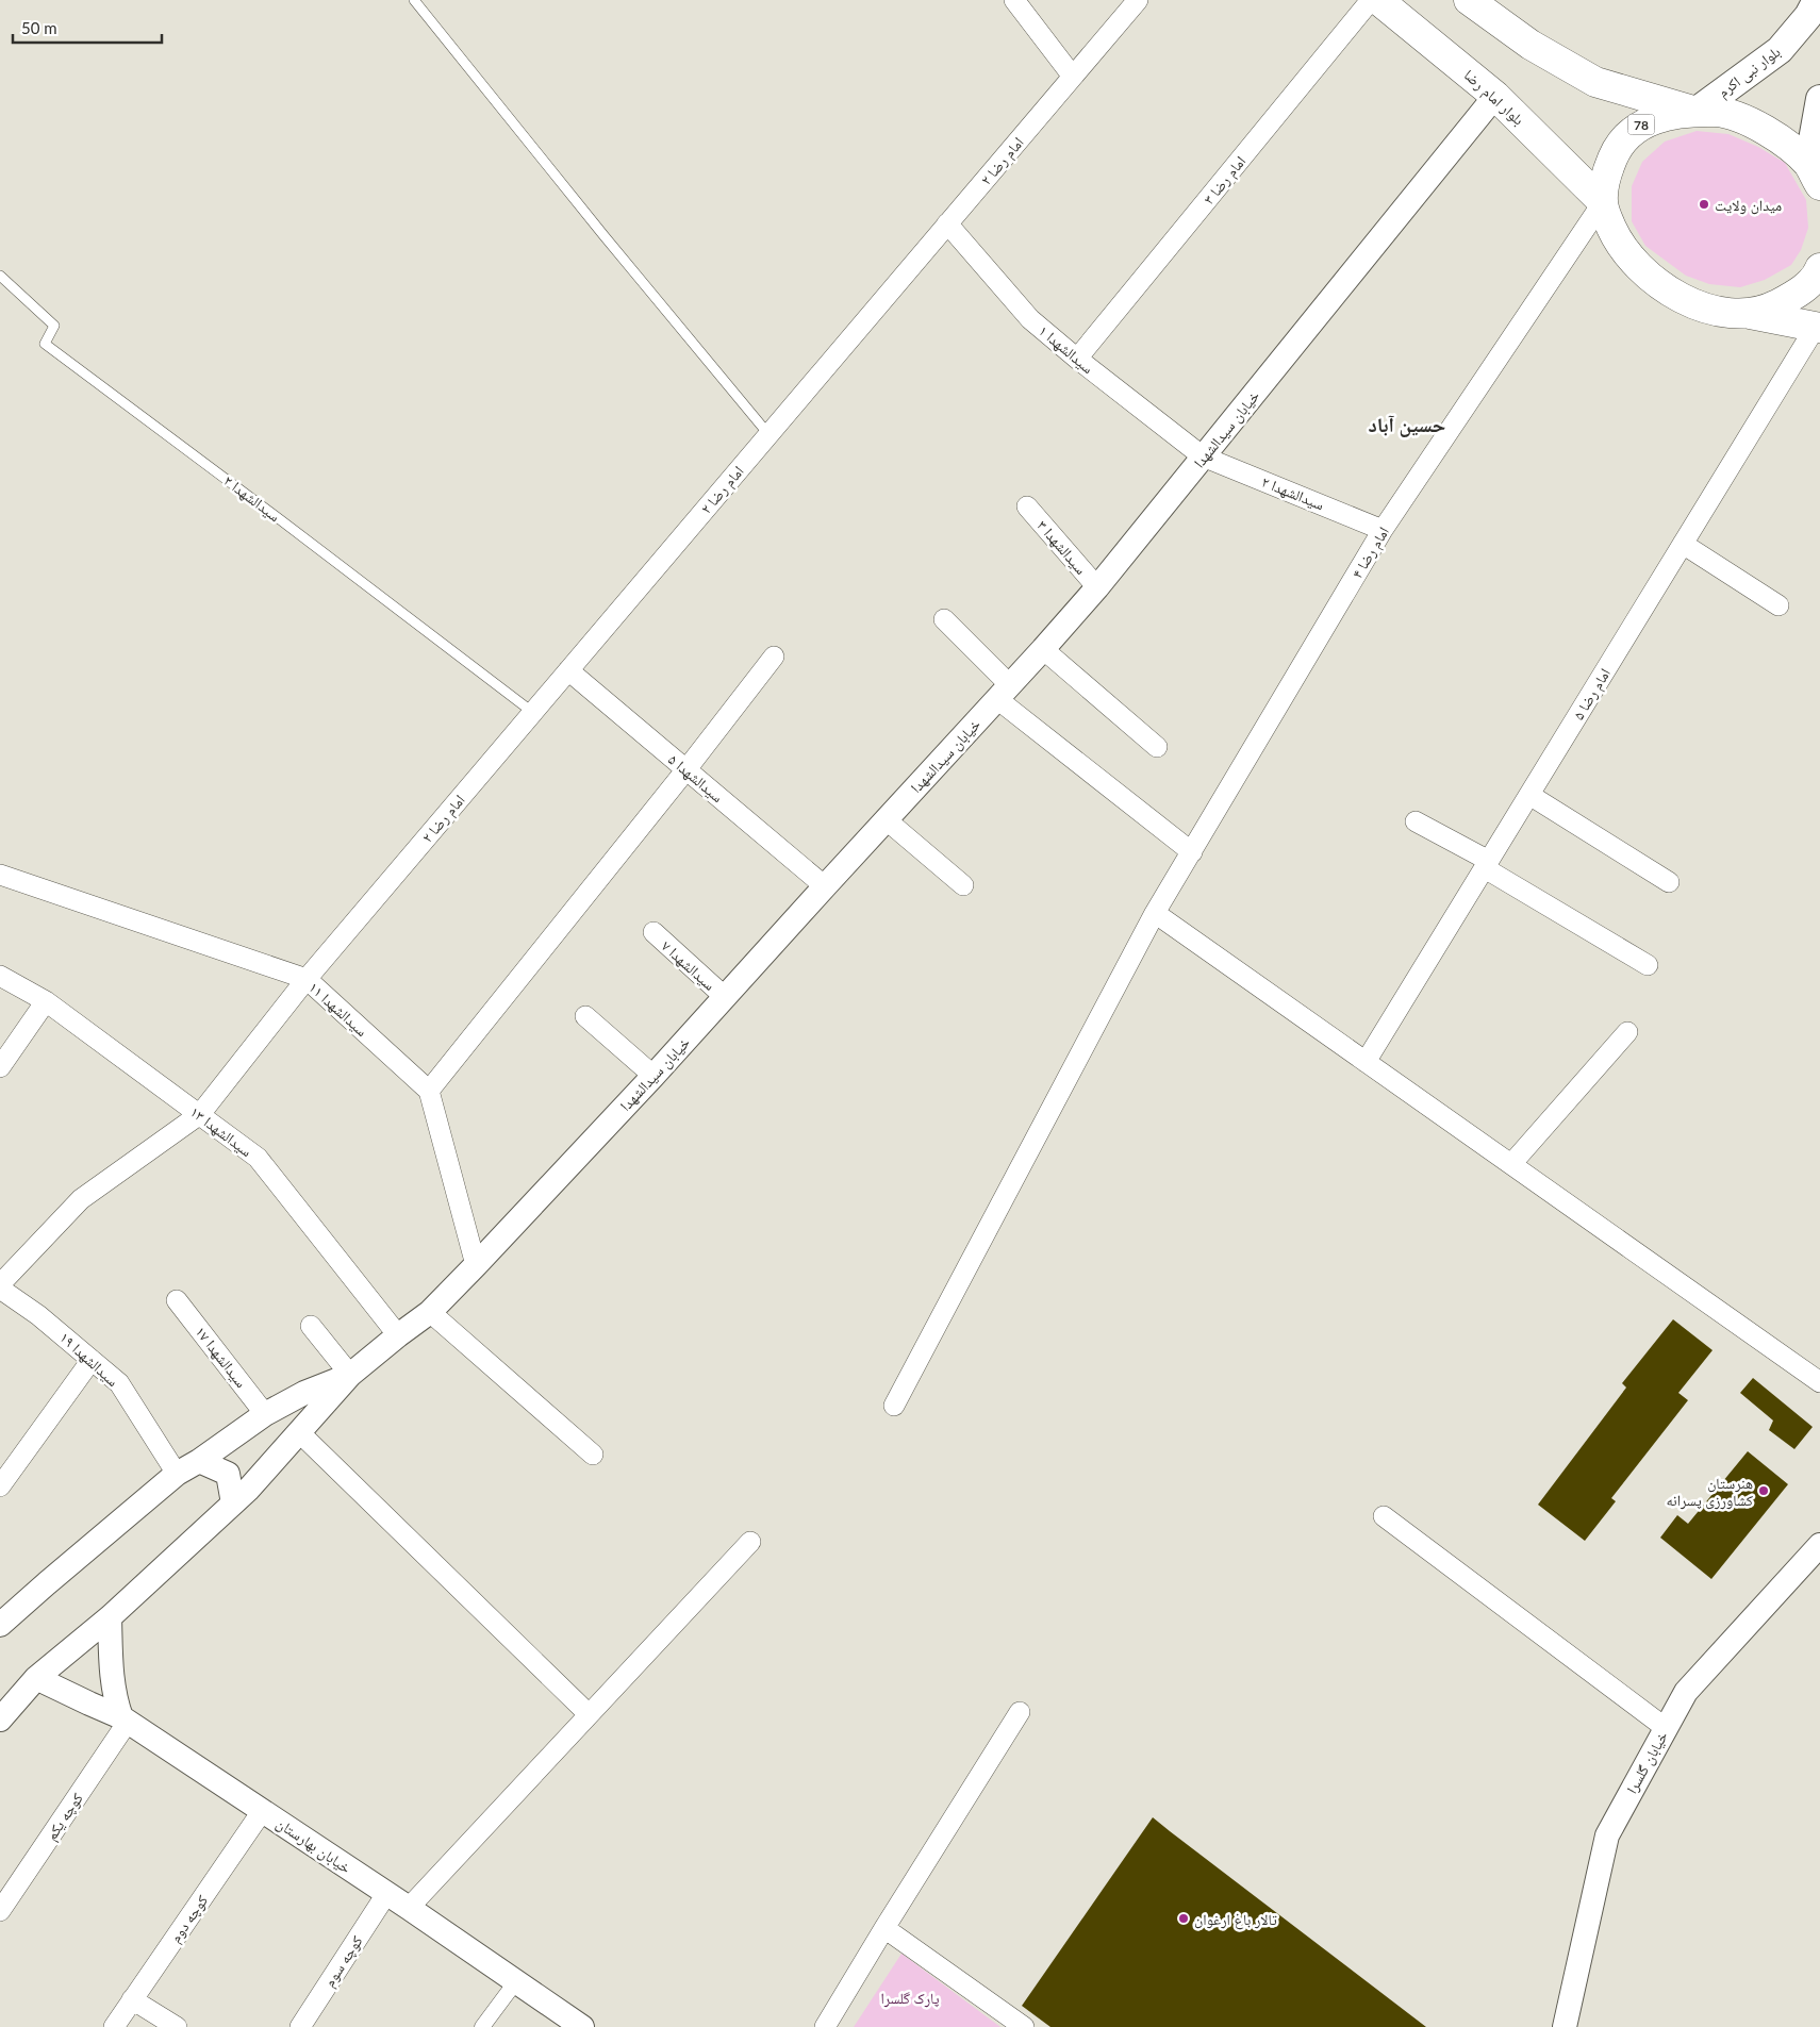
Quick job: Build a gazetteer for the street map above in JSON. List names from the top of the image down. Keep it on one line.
{"streets":{"main road":["بلوار نبی اکرم","بلوار امام رضا","78"],"street":["امام رضا ۲","امام رضا ۳","سیدالشهدا ۱","خیابان سیدالشهدا","سیدالشهدا ۲","سیدالشهدا ۳","امام رضا ۴","امام رضا ۵","سیدالشهدا ۵","سیدالشهدا ۷","سیدالشهدا ۱۱","سیدالشهدا ۱۳","سیدالشهدا ۱۷","سیدالشهدا ۱۹","خیابان گلسرا","کوچه یکم","خیابان بهارستان","کوچه دوم","کوچه سوم"]},"crossings":[["بلوار نبی اکرم","78"],["بلوار امام رضا","78"],["بلوار امام رضا","خیابان سیدالشهدا"],["بلوار امام رضا","امام رضا ۴"],["78","امام رضا ۴"],["78","امام رضا ۵"],["امام رضا ۲","سیدالشهدا ۱"],["امام رضا ۲","سیدالشهدا ۲"],["امام رضا ۲","سیدالشهدا ۵"],["امام رضا ۲","سیدالشهدا ۱۱"],["امام رضا ۲","سیدالشهدا ۱۳"],["امام رضا ۲","سیدالشهدا ۱۹"],["امام رضا ۳","سیدالشهدا ۱"],["سیدالشهدا ۱","خیابان سیدالشهدا"],["سیدالشهدا ۱","سیدالشهدا ۲"],["خیابان سیدالشهدا","سیدالشهدا ۲"],["خیابان سیدالشهدا","سیدالشهدا ۳"],["خیابان سیدالشهدا","سیدالشهدا ۵"],["خیابان سیدالشهدا","سیدالشهدا ۷"],["خیابان سیدالشهدا","سیدالشهدا ۱۳"],["سیدالشهدا ۲","امام رضا ۴"],["کوچه یکم","خیابان بهارستان"],["خیابان بهارستان","کوچه دوم"],["خیابان بهارستان","کوچه سوم"]],"districts":["حسین آباد"],"parks":["پارک گلسرا"],"places":["میدان ولایت","هنرستان کشاورزی پسرانه","تالار باغ ارغوان"],"scale_bar":"50 m"}
